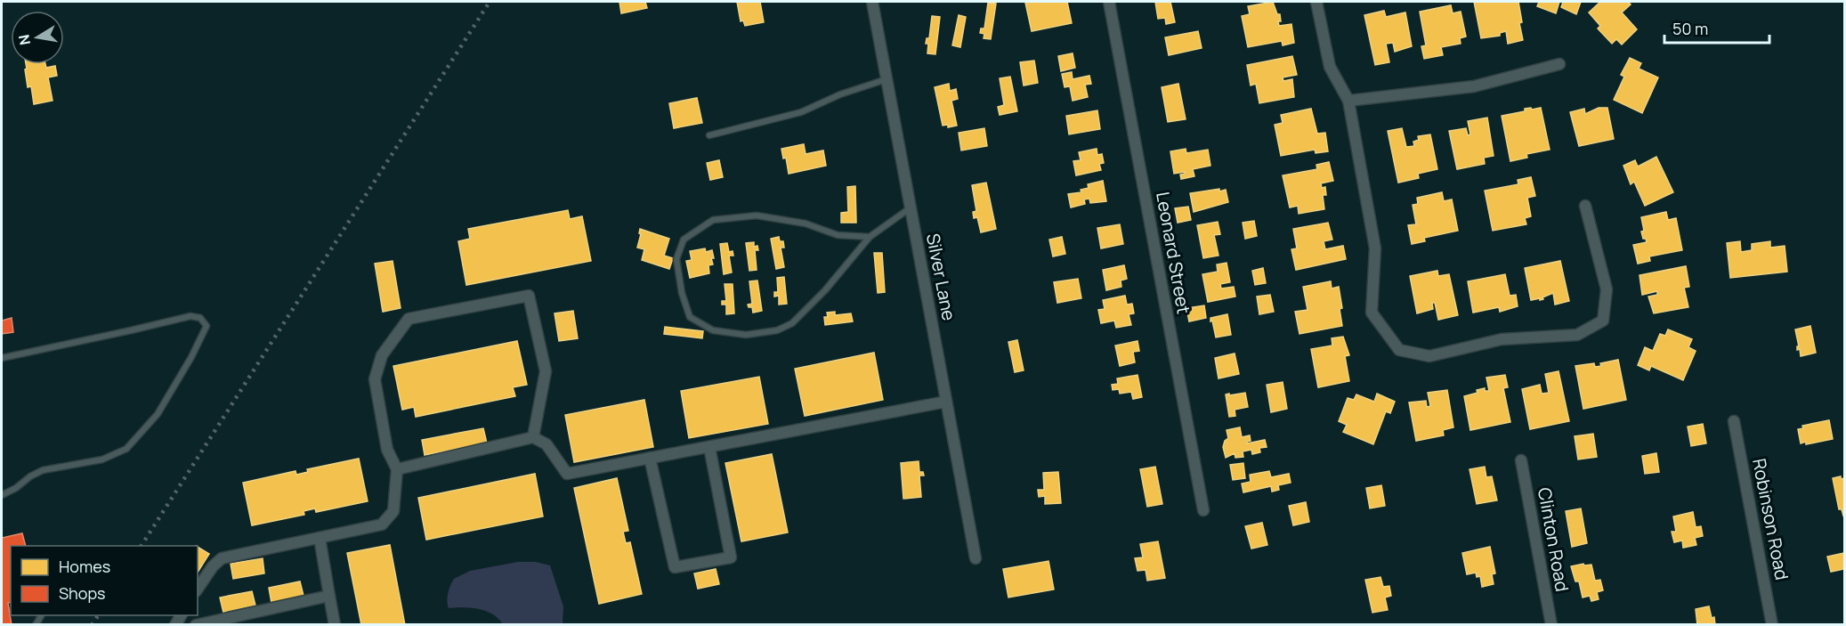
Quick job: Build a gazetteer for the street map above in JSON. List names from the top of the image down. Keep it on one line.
{"streets":{"street":["Leonard Street","Silver Lane","Robinson Road","Clinton Road"]},"legend":["Homes","Shops"],"scale_bar":"50 m","north":"left"}
